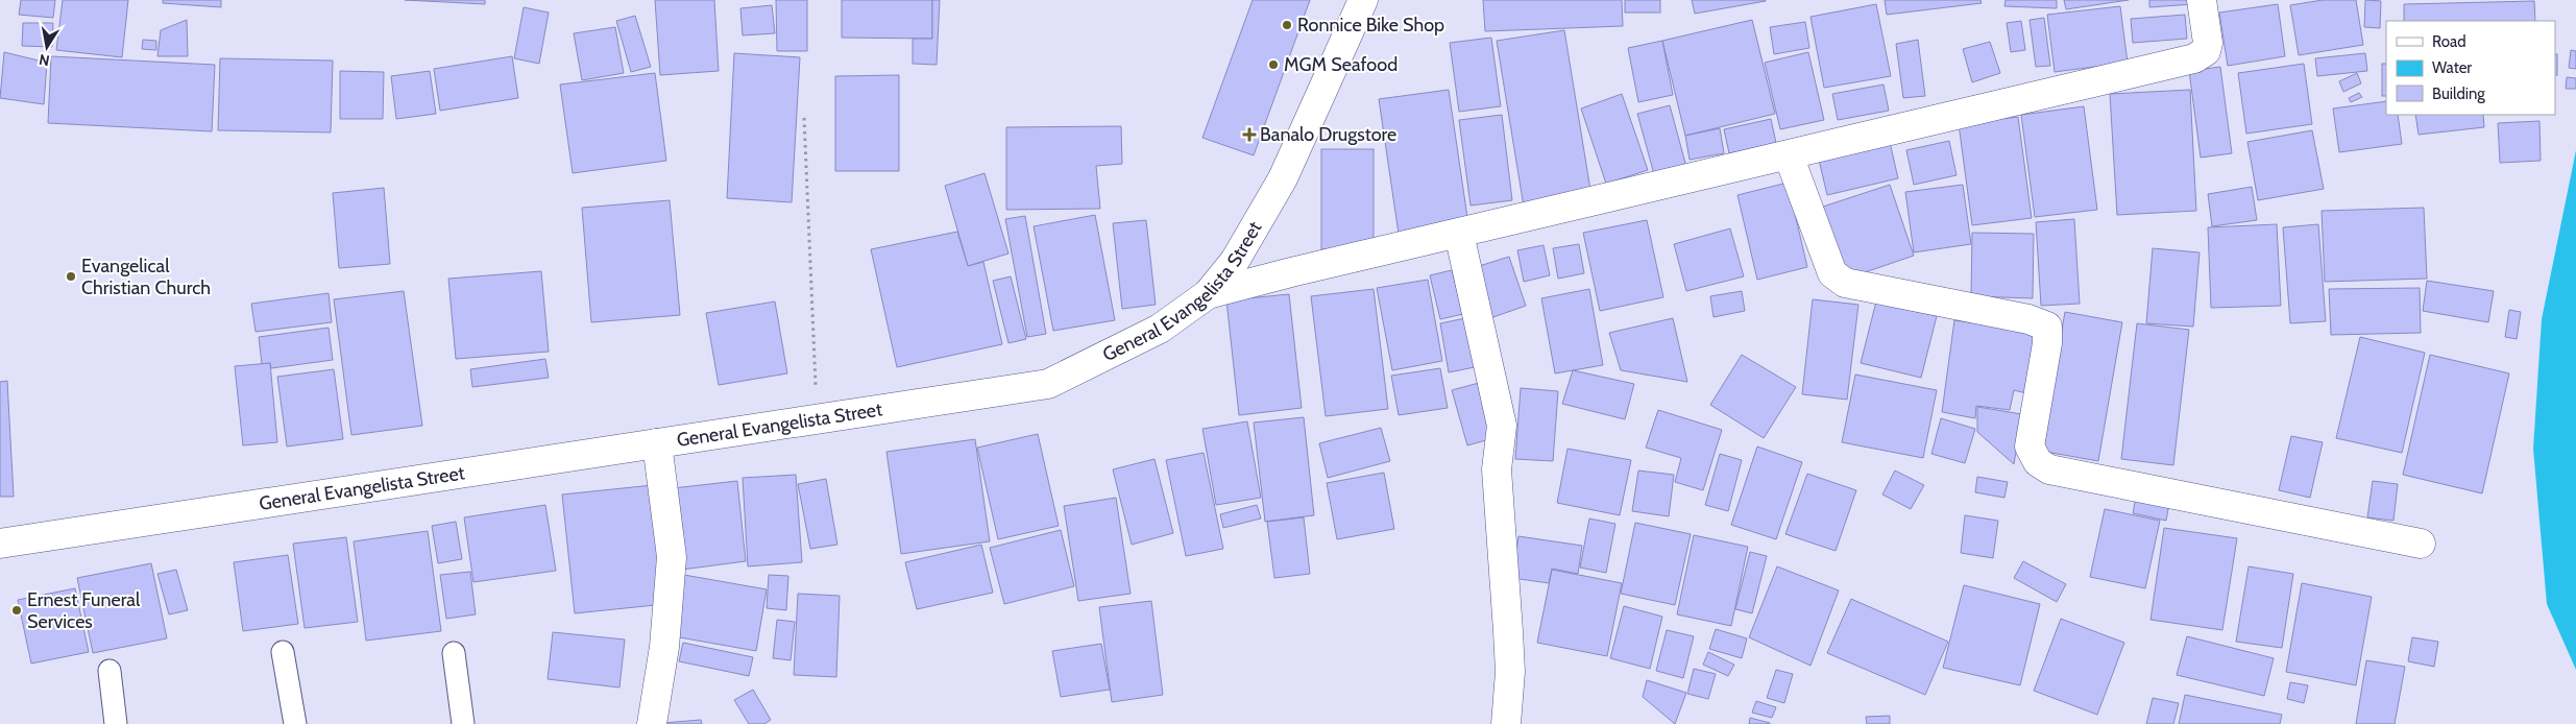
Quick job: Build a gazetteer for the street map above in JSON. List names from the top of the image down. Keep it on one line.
{"streets":{"street":["General Evangelista Street"]},"places":{"other":["Ronnice Bike Shop","MGM Seafood","Evangelical Christian Church","Ernest Funeral Services"],"health":["Banalo Drugstore"]},"legend":["Road","Water","Building"],"north":"bottom"}
